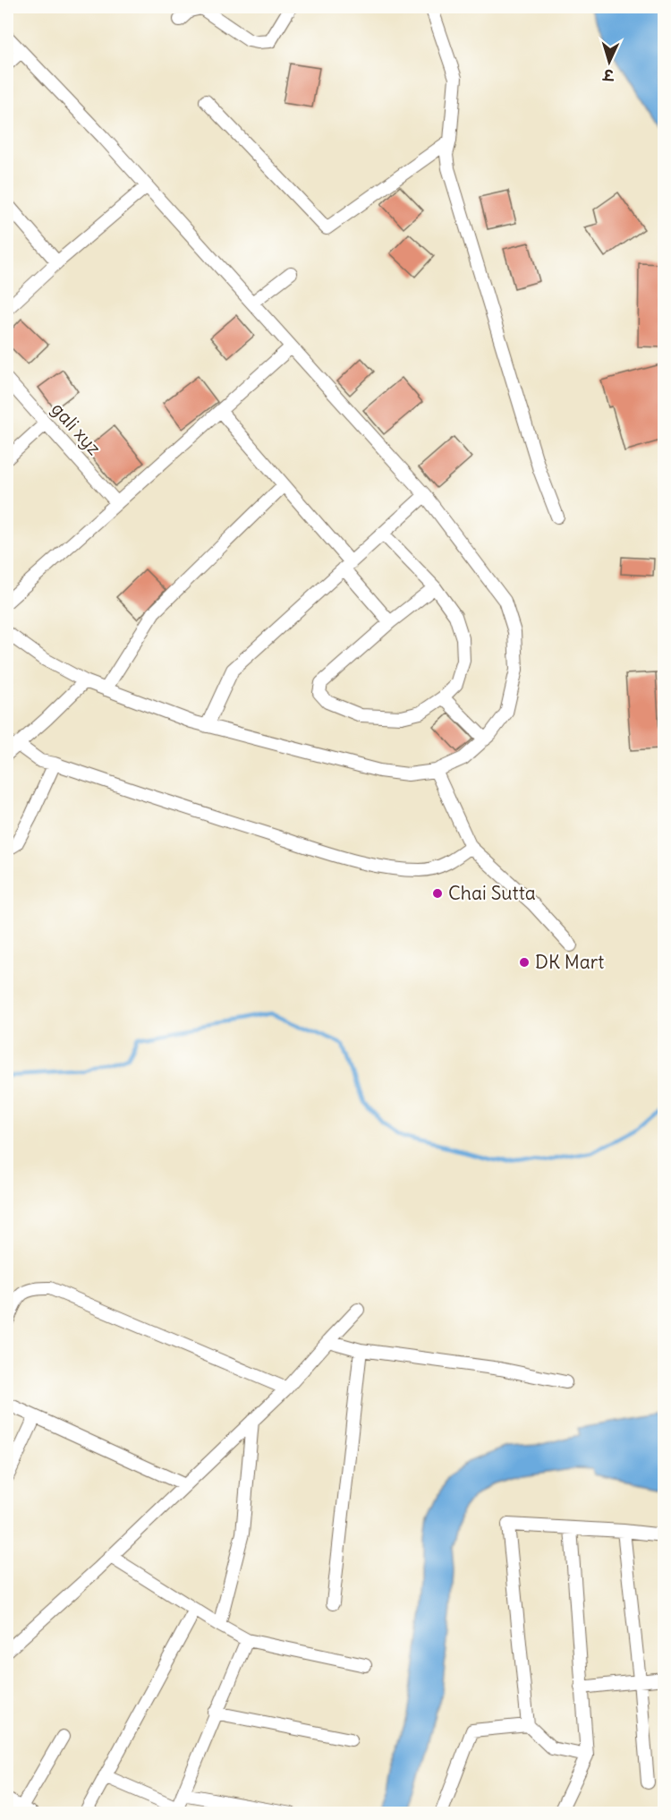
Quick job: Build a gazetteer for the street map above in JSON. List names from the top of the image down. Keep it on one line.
{"streets":{"street":["gali xyz"]},"places":["Chai Sutta","DK Mart"],"north":"bottom"}
